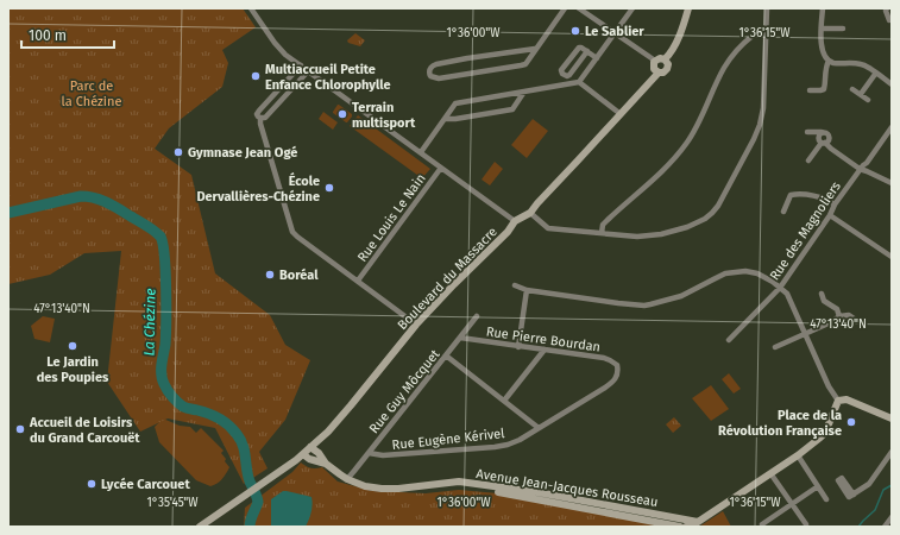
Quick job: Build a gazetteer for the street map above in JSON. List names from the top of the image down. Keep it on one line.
{"streets":{"street":["Rue Louis Le Nain","Rue des Magnoliers","Boulevard du Massacre","Rue Pierre Bourdan","Rue Guy Môcquet","Rue Eugène Kérivel","Avenue Jean-Jacques Rousseau"]},"crossings":[["Boulevard du Massacre","Avenue Jean-Jacques Rousseau"],["Rue Pierre Bourdan","Rue Guy Môcquet"],["Rue Pierre Bourdan","Rue Eugène Kérivel"],["Rue Guy Môcquet","Rue Eugène Kérivel"],["Rue Guy Môcquet","Avenue Jean-Jacques Rousseau"]],"water":["La Chézine"],"parks":["Parc de la Chézine"],"places":["Le Sablier","Multiaccueil Petite Enfance Chlorophylle","Terrain multisport","Gymnase Jean Ogé","École Dervallières-Chézine","Boréal","Le Jardin des Poupies","Place de la Révolution Française","Accueil de Loisirs du Grand Carcouët","Lycée Carcouet"],"scale_bar":"100 m","coordinates":["1°36'00\"W","1°36'15\"W","47°13'40\"N","1°35'45\"W"]}
